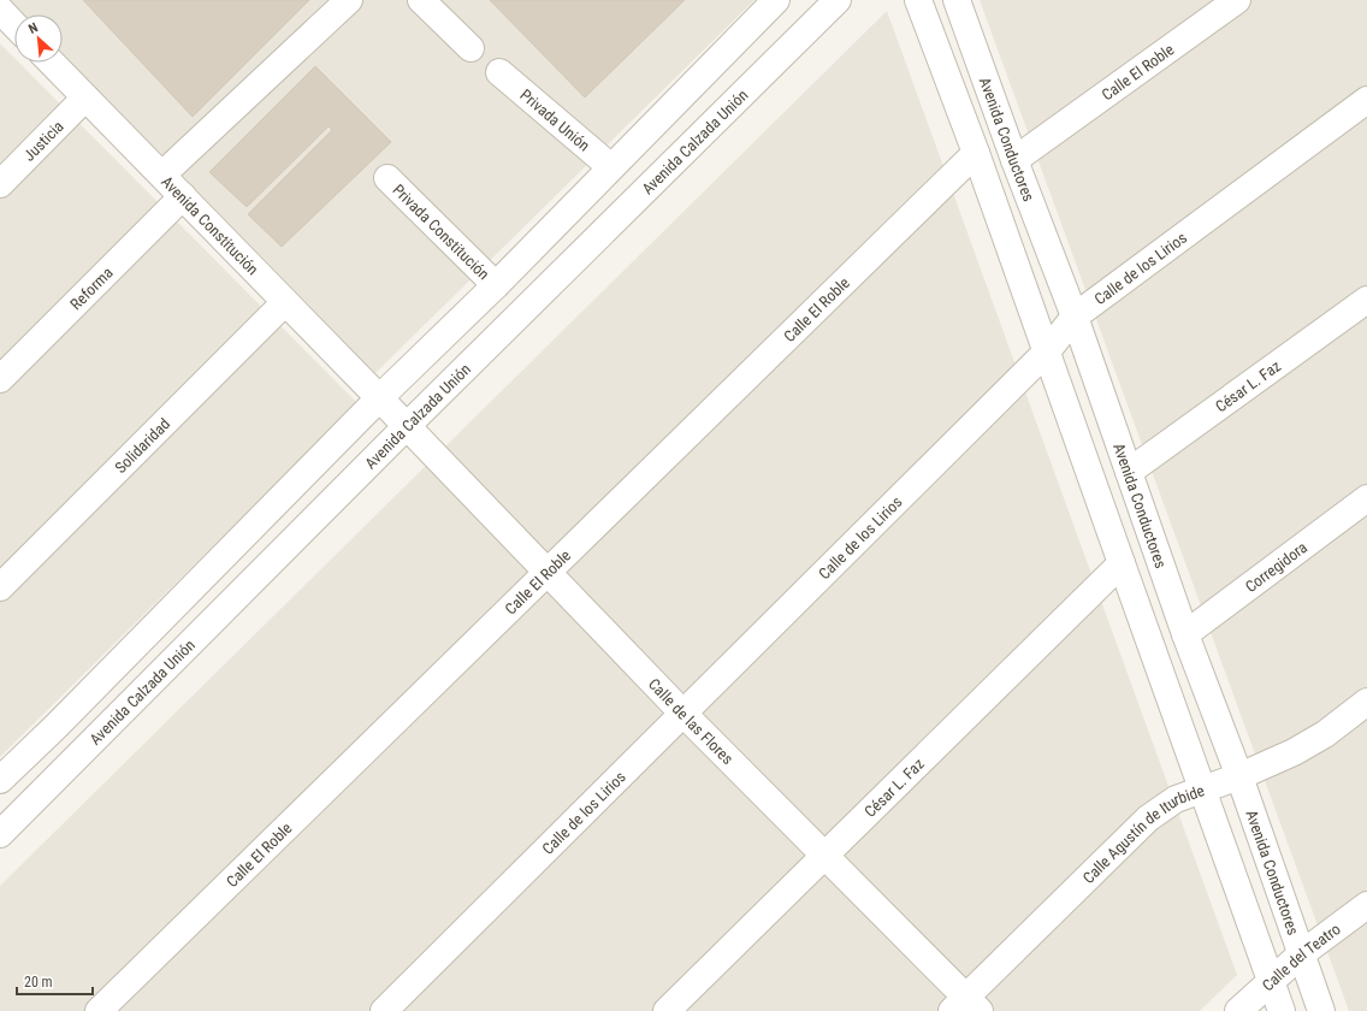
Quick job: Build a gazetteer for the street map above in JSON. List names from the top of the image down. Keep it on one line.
{"streets":{"street":["Calle El Roble","Privada Unión","Avenida Conductores","Justicia","Avenida Calzada Unión","Avenida Constitución","Privada Constitución","Calle de los Lirios","Reforma","César L. Faz","Solidaridad","Corregidora","Calle de las Flores","Calle Agustín de Iturbide","Calle del Teatro"]},"crossings":[["Calle El Roble","Avenida Conductores"],["Calle El Roble","Calle de las Flores"],["Avenida Conductores","Calle de los Lirios"],["Avenida Conductores","César L. Faz"],["Avenida Conductores","Corregidora"],["Avenida Conductores","Calle Agustín de Iturbide"],["Avenida Conductores","Calle del Teatro"],["Justicia","Avenida Constitución"],["Avenida Calzada Unión","Avenida Constitución"],["Avenida Calzada Unión","Calle de las Flores"],["Avenida Constitución","Reforma"],["Avenida Constitución","Solidaridad"],["Avenida Constitución","Calle de las Flores"],["Calle de los Lirios","Calle de las Flores"],["César L. Faz","Calle de las Flores"],["Calle de las Flores","Calle Agustín de Iturbide"]],"scale_bar":"20 m","north":"top left"}
